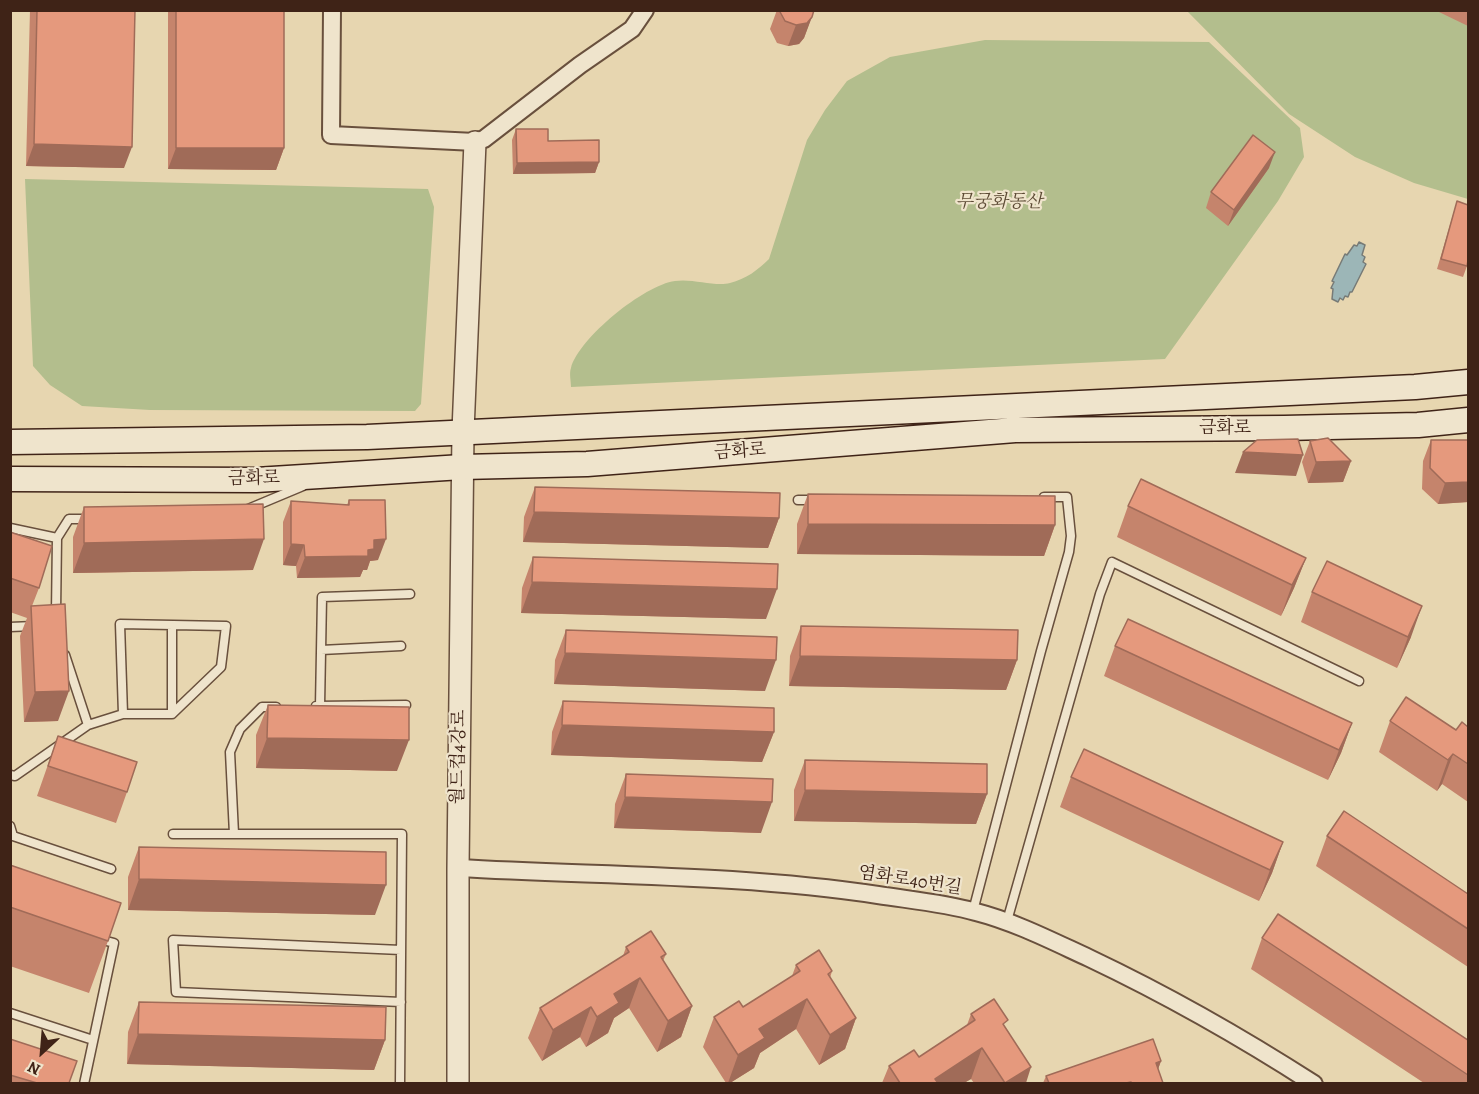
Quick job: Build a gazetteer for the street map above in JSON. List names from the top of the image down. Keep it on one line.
{"streets":{"main road":["금화로"],"street":["월드컵4강로","염화로40번길"]},"crossings":[["금화로","월드컵4강로"],["월드컵4강로","염화로40번길"]],"parks":["무궁화동산"],"north":"bottom left"}
